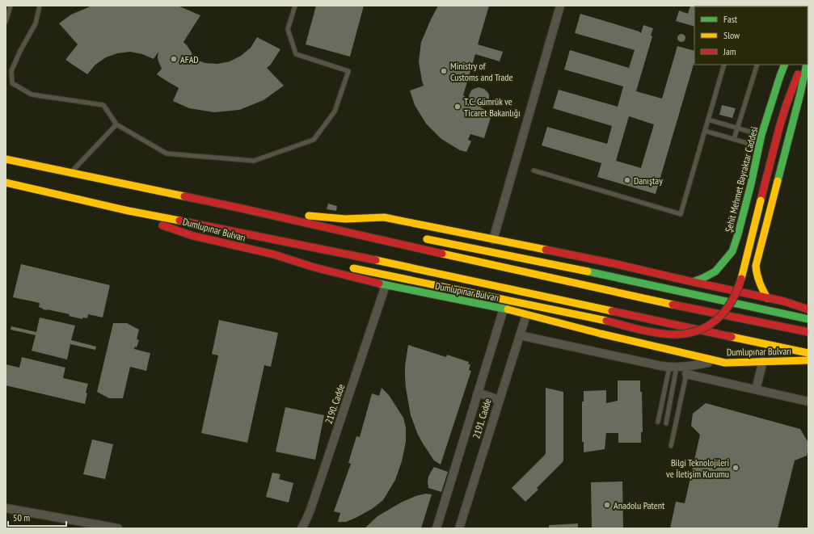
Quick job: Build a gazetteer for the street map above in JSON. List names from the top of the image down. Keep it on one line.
{"streets":{"main road":["Şehit Mehmet Bayraktar Caddesi","Dumlupınar Bulvarı"],"street":["2190. Cadde","2191. Cadde"]},"crossings":[["Dumlupınar Bulvarı","2190. Cadde"],["Dumlupınar Bulvarı","2191. Cadde"]],"places":["AFAD","Ministry of Customs and Trade","T.C. Gümrük ve Ticaret Bakanlığı","Danıştay","Bilgi Teknolojileri ve İletişim Kurumu","Anadolu Patent"],"legend":["Fast","Slow","Jam"],"scale_bar":"50 m"}
